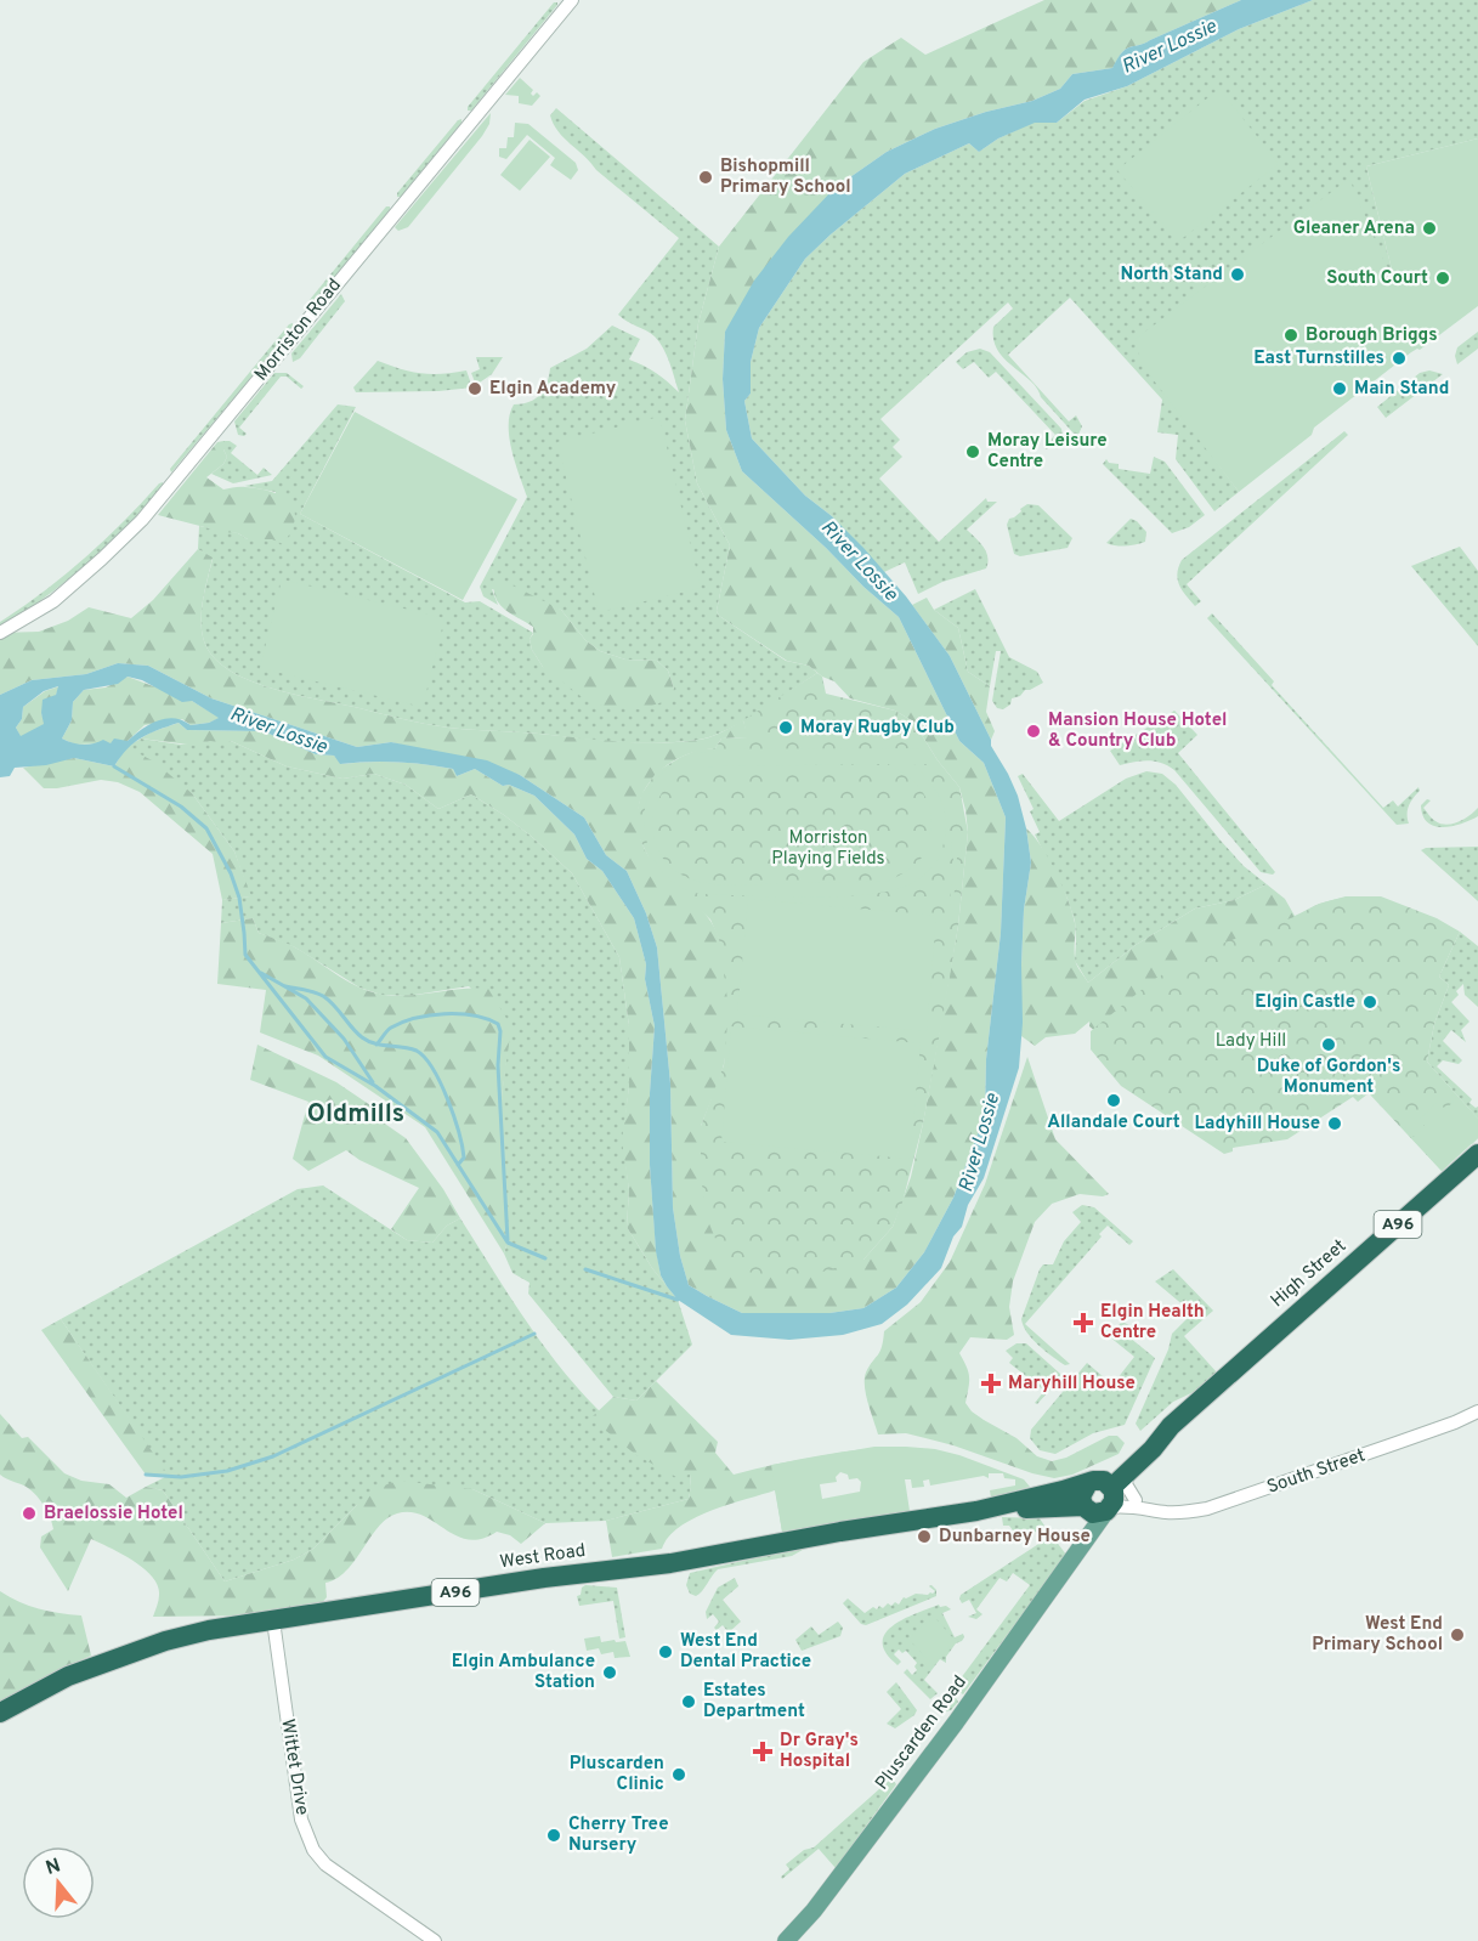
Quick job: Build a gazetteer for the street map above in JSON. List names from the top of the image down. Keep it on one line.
{"streets":{"highway":["A96","High Street","West Road"],"main road":["Pluscarden Road"],"street":["Morriston Road","South Street","Wittet Drive"]},"crossings":[["High Street","South Street"],["High Street","West Road"],["High Street","Pluscarden Road"],["South Street","West Road"],["South Street","Pluscarden Road"],["West Road","Pluscarden Road"],["West Road","Wittet Drive"]],"districts":["Oldmills"],"water":["River Lossie"],"parks":["Morriston Playing Fields","Lady Hill"],"places":{"other":["Bishopmill Primary School","Gleaner Arena","North Stand","South Court","Borough Briggs","East Turnstilles","Elgin Academy","Main Stand","Moray Leisure Centre","Moray Rugby Club","Mansion House Hotel & Country Club","Elgin Castle","Duke of Gordon's Monument","Allandale Court","Ladyhill House","Braelossie Hotel","Dunbarney House","West End Primary School","West End Dental Practice","Elgin Ambulance Station","Estates Department","Pluscarden Clinic","Cherry Tree Nursery"],"health":["Elgin Health Centre","Maryhill House","Dr Gray's Hospital"]},"north":"top"}
